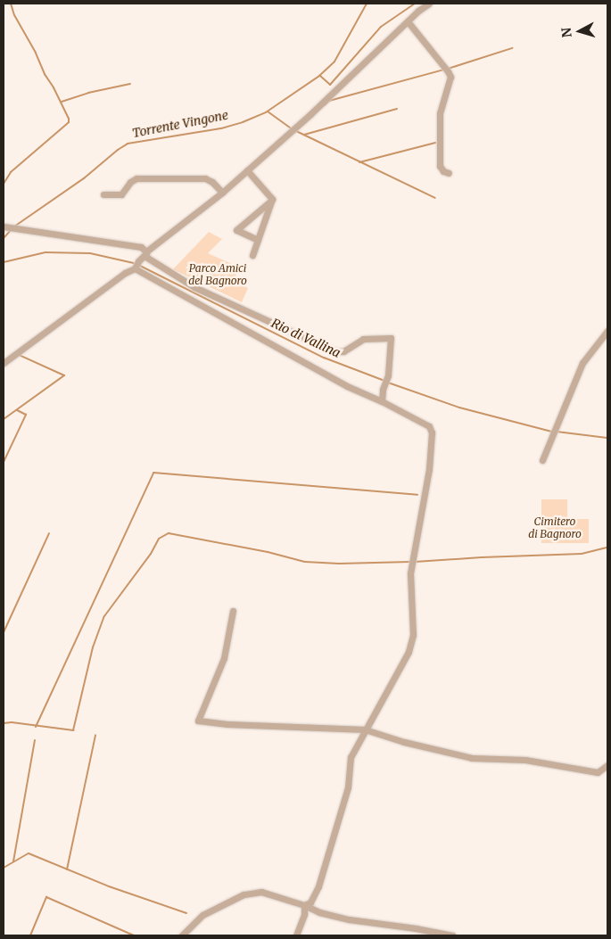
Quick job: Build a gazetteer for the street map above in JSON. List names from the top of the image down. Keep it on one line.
{"water":["Torrente Vingone","Rio di Vallina"],"parks":["Parco Amici del Bagnoro","Cimitero di Bagnoro"],"north":"left"}
